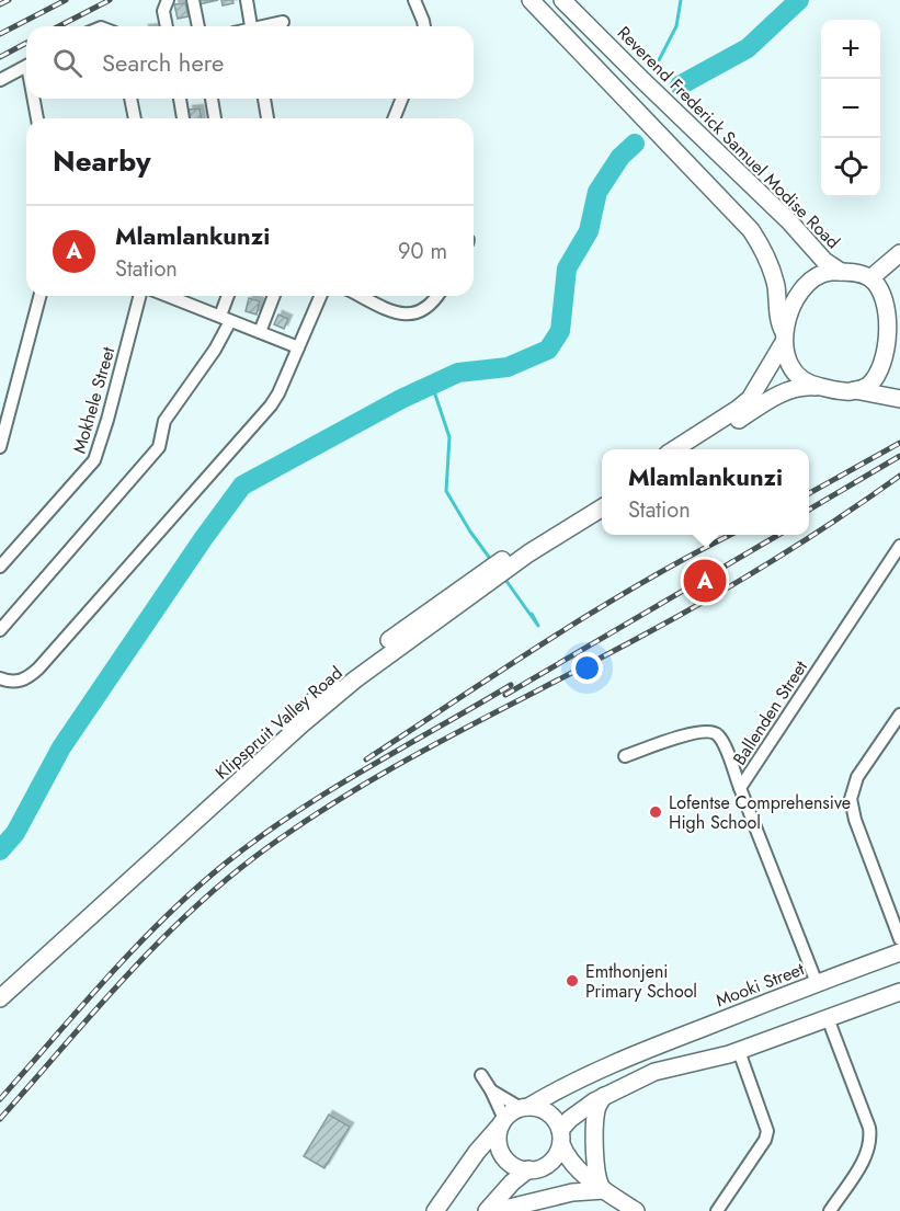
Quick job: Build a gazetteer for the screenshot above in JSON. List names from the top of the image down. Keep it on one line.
{"streets":{"main road":["Reverend Frederick Samuel Modise Road","Klipspruit Valley Road","Mooki Street"],"street":["Mokhele Street","Ballenden Street"]},"crossings":[["Ballenden Street","Mooki Street"]],"places":["Lofentse Comprehensive High School","Emthonjeni Primary School"],"page":{"map_buttons":["+","−"],"search":"Search here","heading":"Nearby","list":[{"mark":"A","name":"Mlamlankunzi","note":"Station","value":"90 m"}],"popup":["Mlamlankunzi","Station"],"pins":"A"}}
